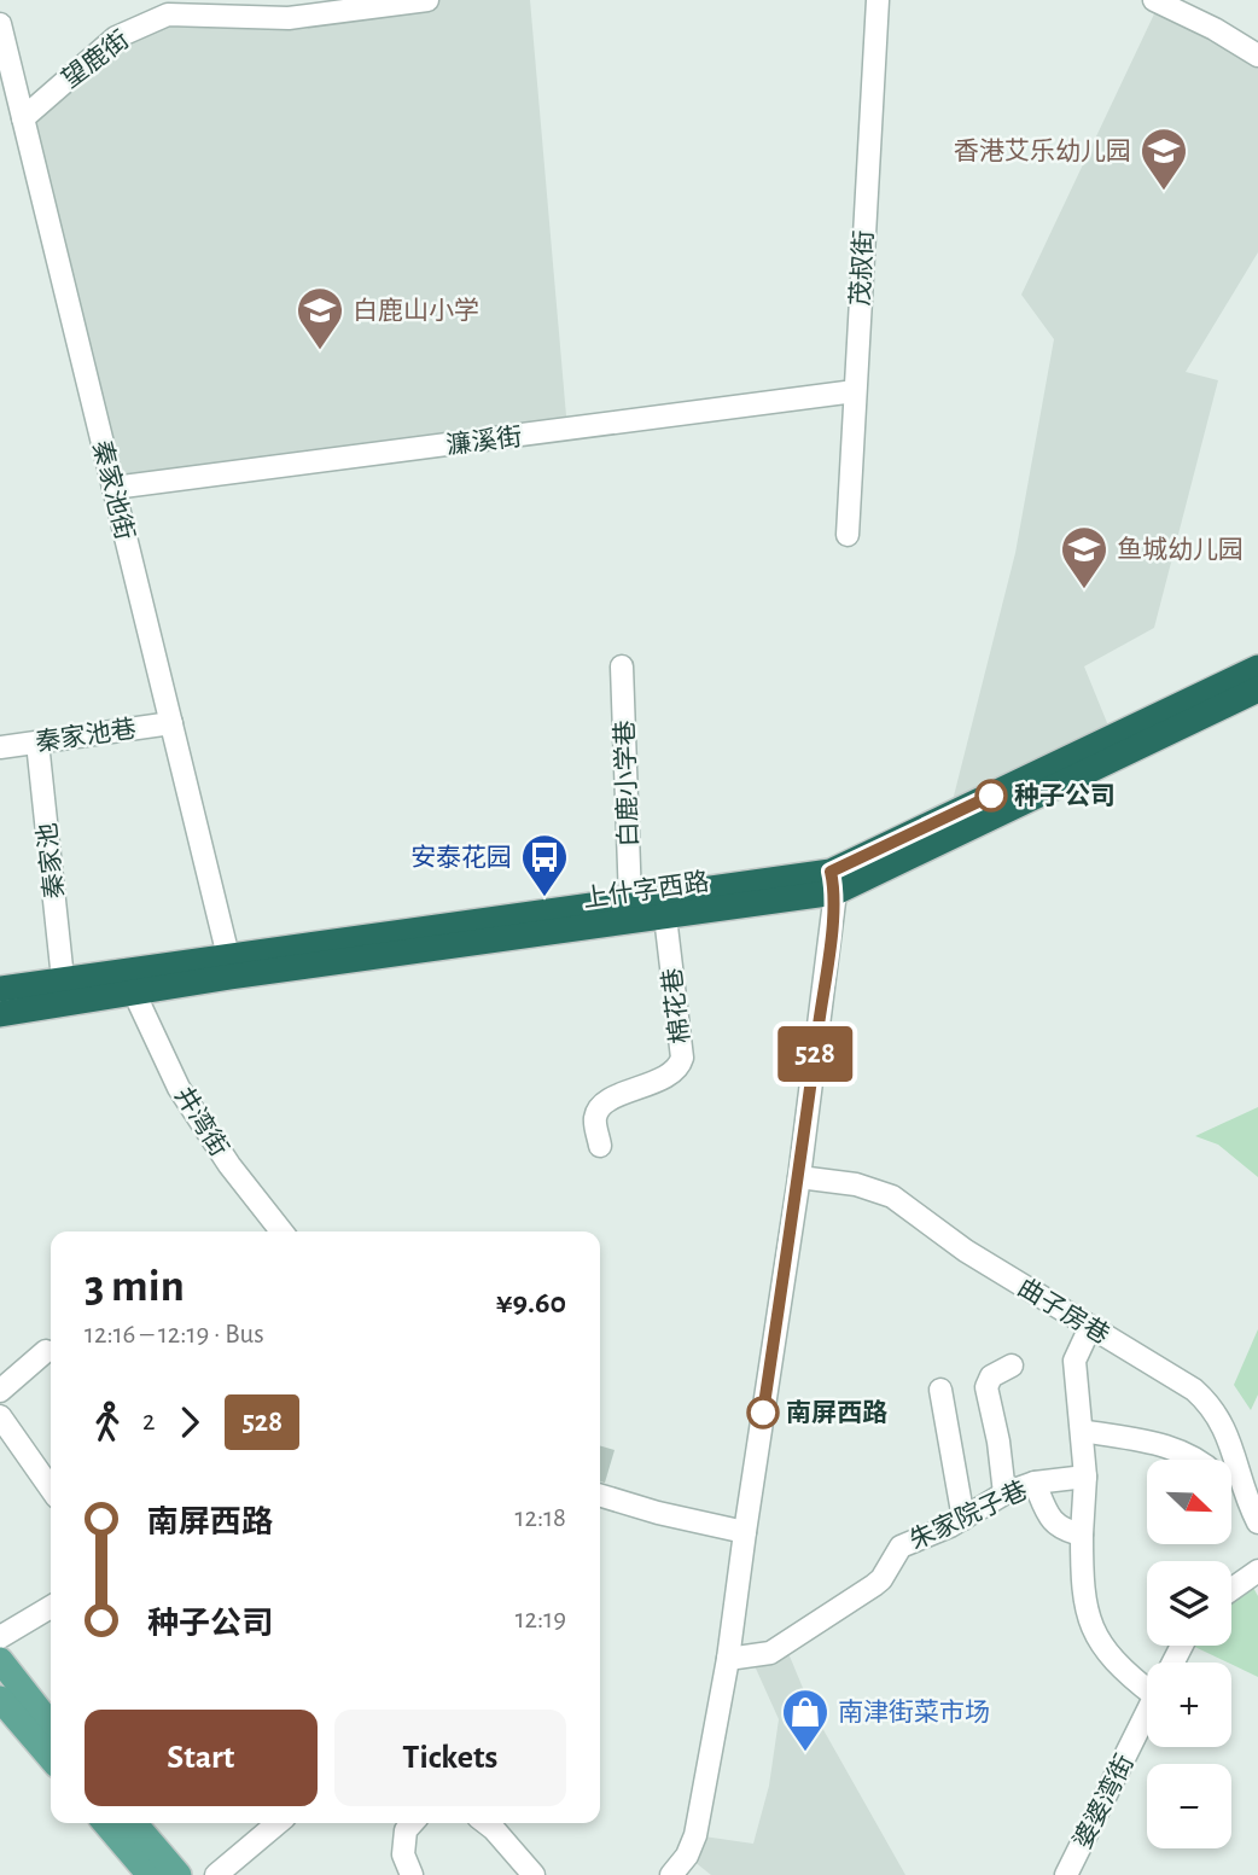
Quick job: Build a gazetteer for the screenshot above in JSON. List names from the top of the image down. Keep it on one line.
{"streets":{"highway":["上什字西路"],"street":["望鹿街","茂叔街","濂溪街","秦家池街","秦家池巷","白鹿小学巷","秦家池","棉花巷","井湾街","曲子房巷","朱家院子巷","婆婆湾街"]},"crossings":[["望鹿街","秦家池街"],["茂叔街","濂溪街"],["濂溪街","秦家池街"],["秦家池街","秦家池巷"],["秦家池街","上什字西路"],["秦家池巷","秦家池"],["白鹿小学巷","上什字西路"],["秦家池","上什字西路"],["上什字西路","棉花巷"],["上什字西路","井湾街"]],"places":{"school or university":["香港艾乐幼儿园","白鹿山小学","鱼城幼儿园"],"other":["种子公司","南屏西路"],"bus stop":["安泰花园"],"shop":["南津街菜市场"]},"lines":["bus line 528"],"north":"bottom right","page":{"on_map":"528","heading":["3 min","12:16 – 12:19 · Bus","¥9.60"],"legs":["2","528"],"map_buttons":["+","−"],"list":[{"name":"南屏西路","value":"12:18"},{"name":"种子公司","value":"12:19"}],"buttons":["Start","Tickets"]}}
